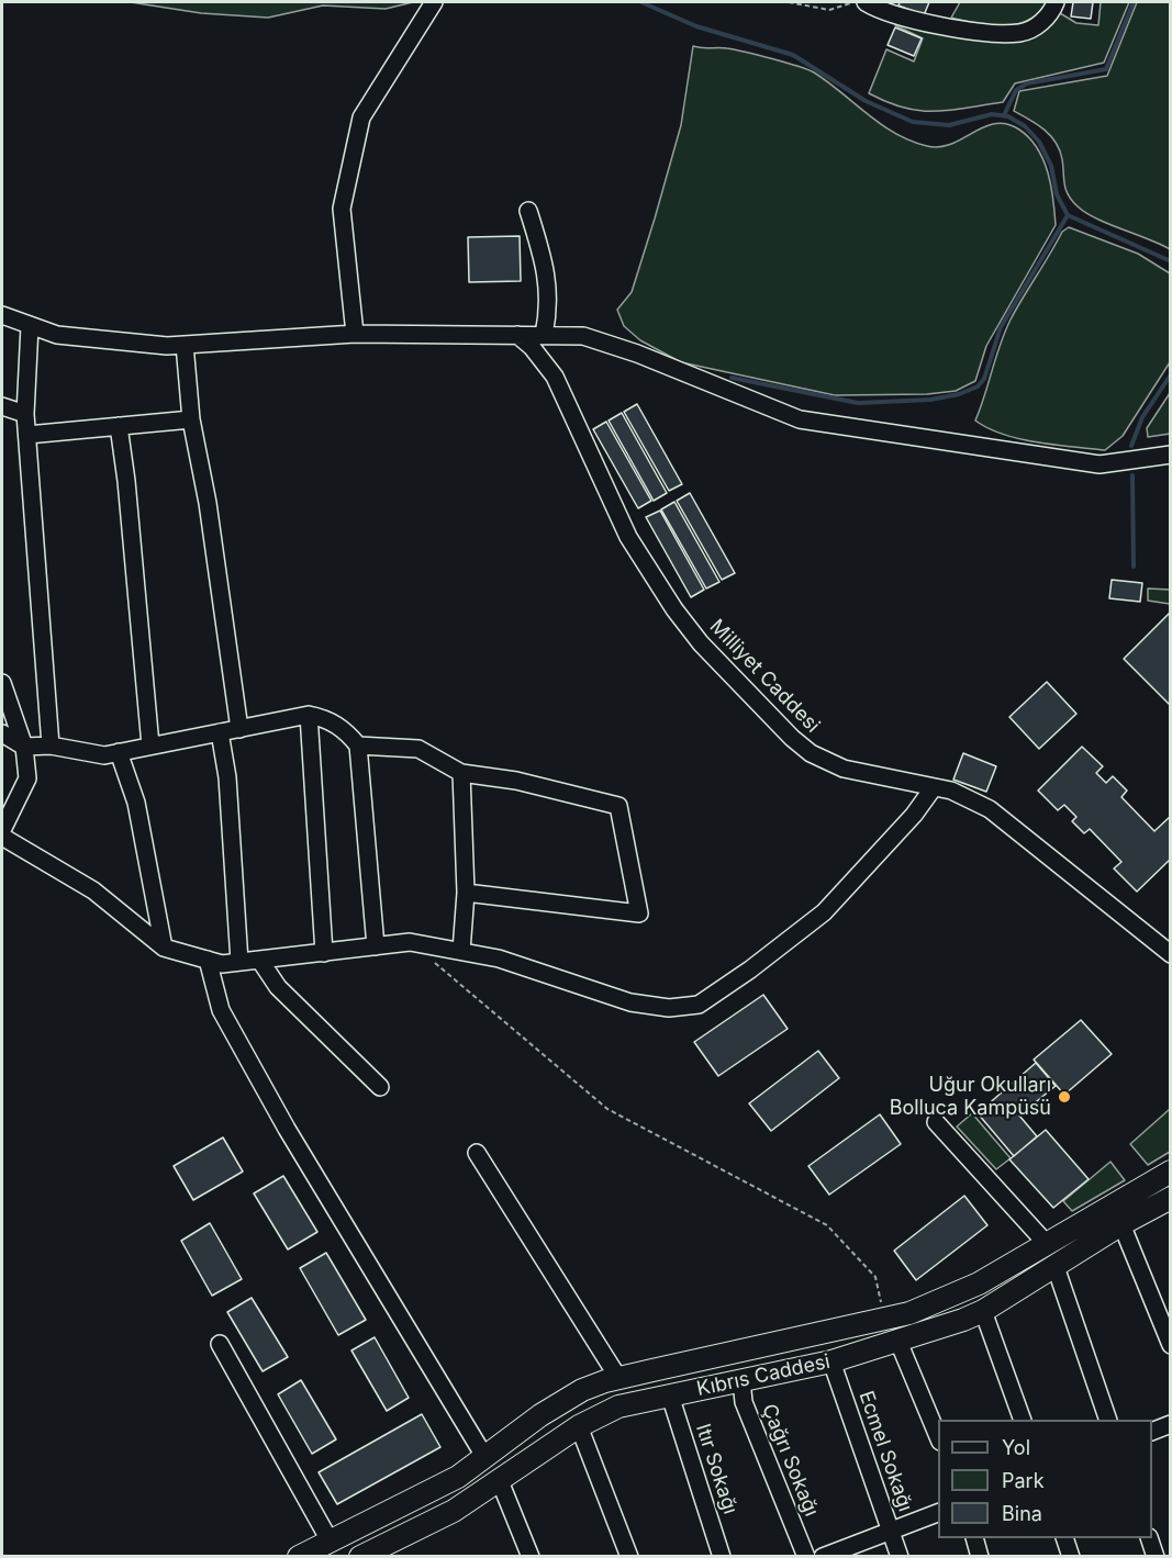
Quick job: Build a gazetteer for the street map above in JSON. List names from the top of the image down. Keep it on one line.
{"streets":{"main road":["Kıbrıs Caddesi"],"street":["Milliyet Caddesi","Ecmel Sokağı","Çağrı Sokağı","Itır Sokağı"]},"crossings":[["Kıbrıs Caddesi","Ecmel Sokağı"],["Kıbrıs Caddesi","Çağrı Sokağı"],["Kıbrıs Caddesi","Itır Sokağı"]],"places":["Uğur Okulları Bolluca Kampüsü"],"legend":["Yol","Park","Bina"]}
